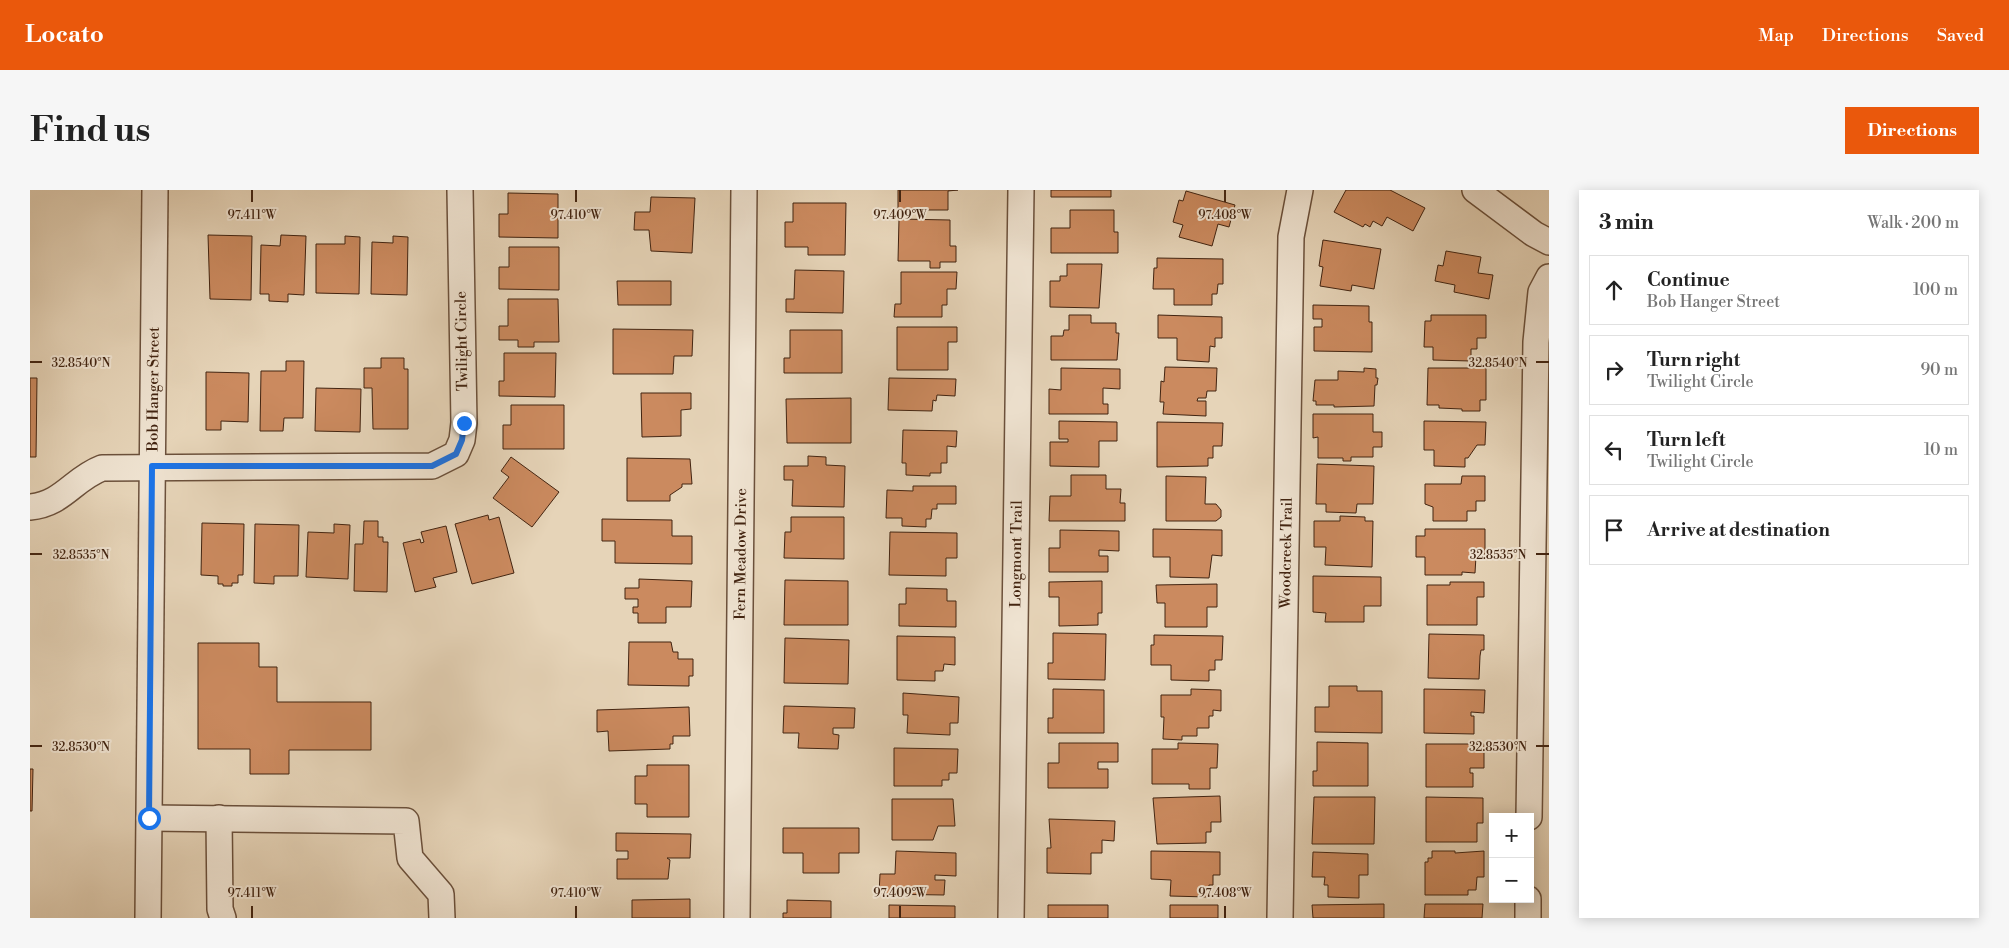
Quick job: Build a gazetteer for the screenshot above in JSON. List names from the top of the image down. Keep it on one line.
{"streets":{"street":["Twilight Circle","Bob Hanger Street","Fern Meadow Drive","Longmont Trail","Woodcreek Trail"]},"crossings":[["Twilight Circle","Bob Hanger Street"]],"page":{"header":"Locato","nav":["Map","Directions","Saved"],"buttons":"Directions","title":"Find us","heading":["3 min","Walk · 200 m"],"list":[["Continue","Bob Hanger Street","100 m"],["Turn right","Twilight Circle","90 m"],["Turn left","Twilight Circle","10 m"],"Arrive at destination"],"map_buttons":["+","−"]},"coordinates":["97.411°W","97.410°W","97.409°W","97.408°W","32.8540°N","32.8535°N","32.8530°N"]}
